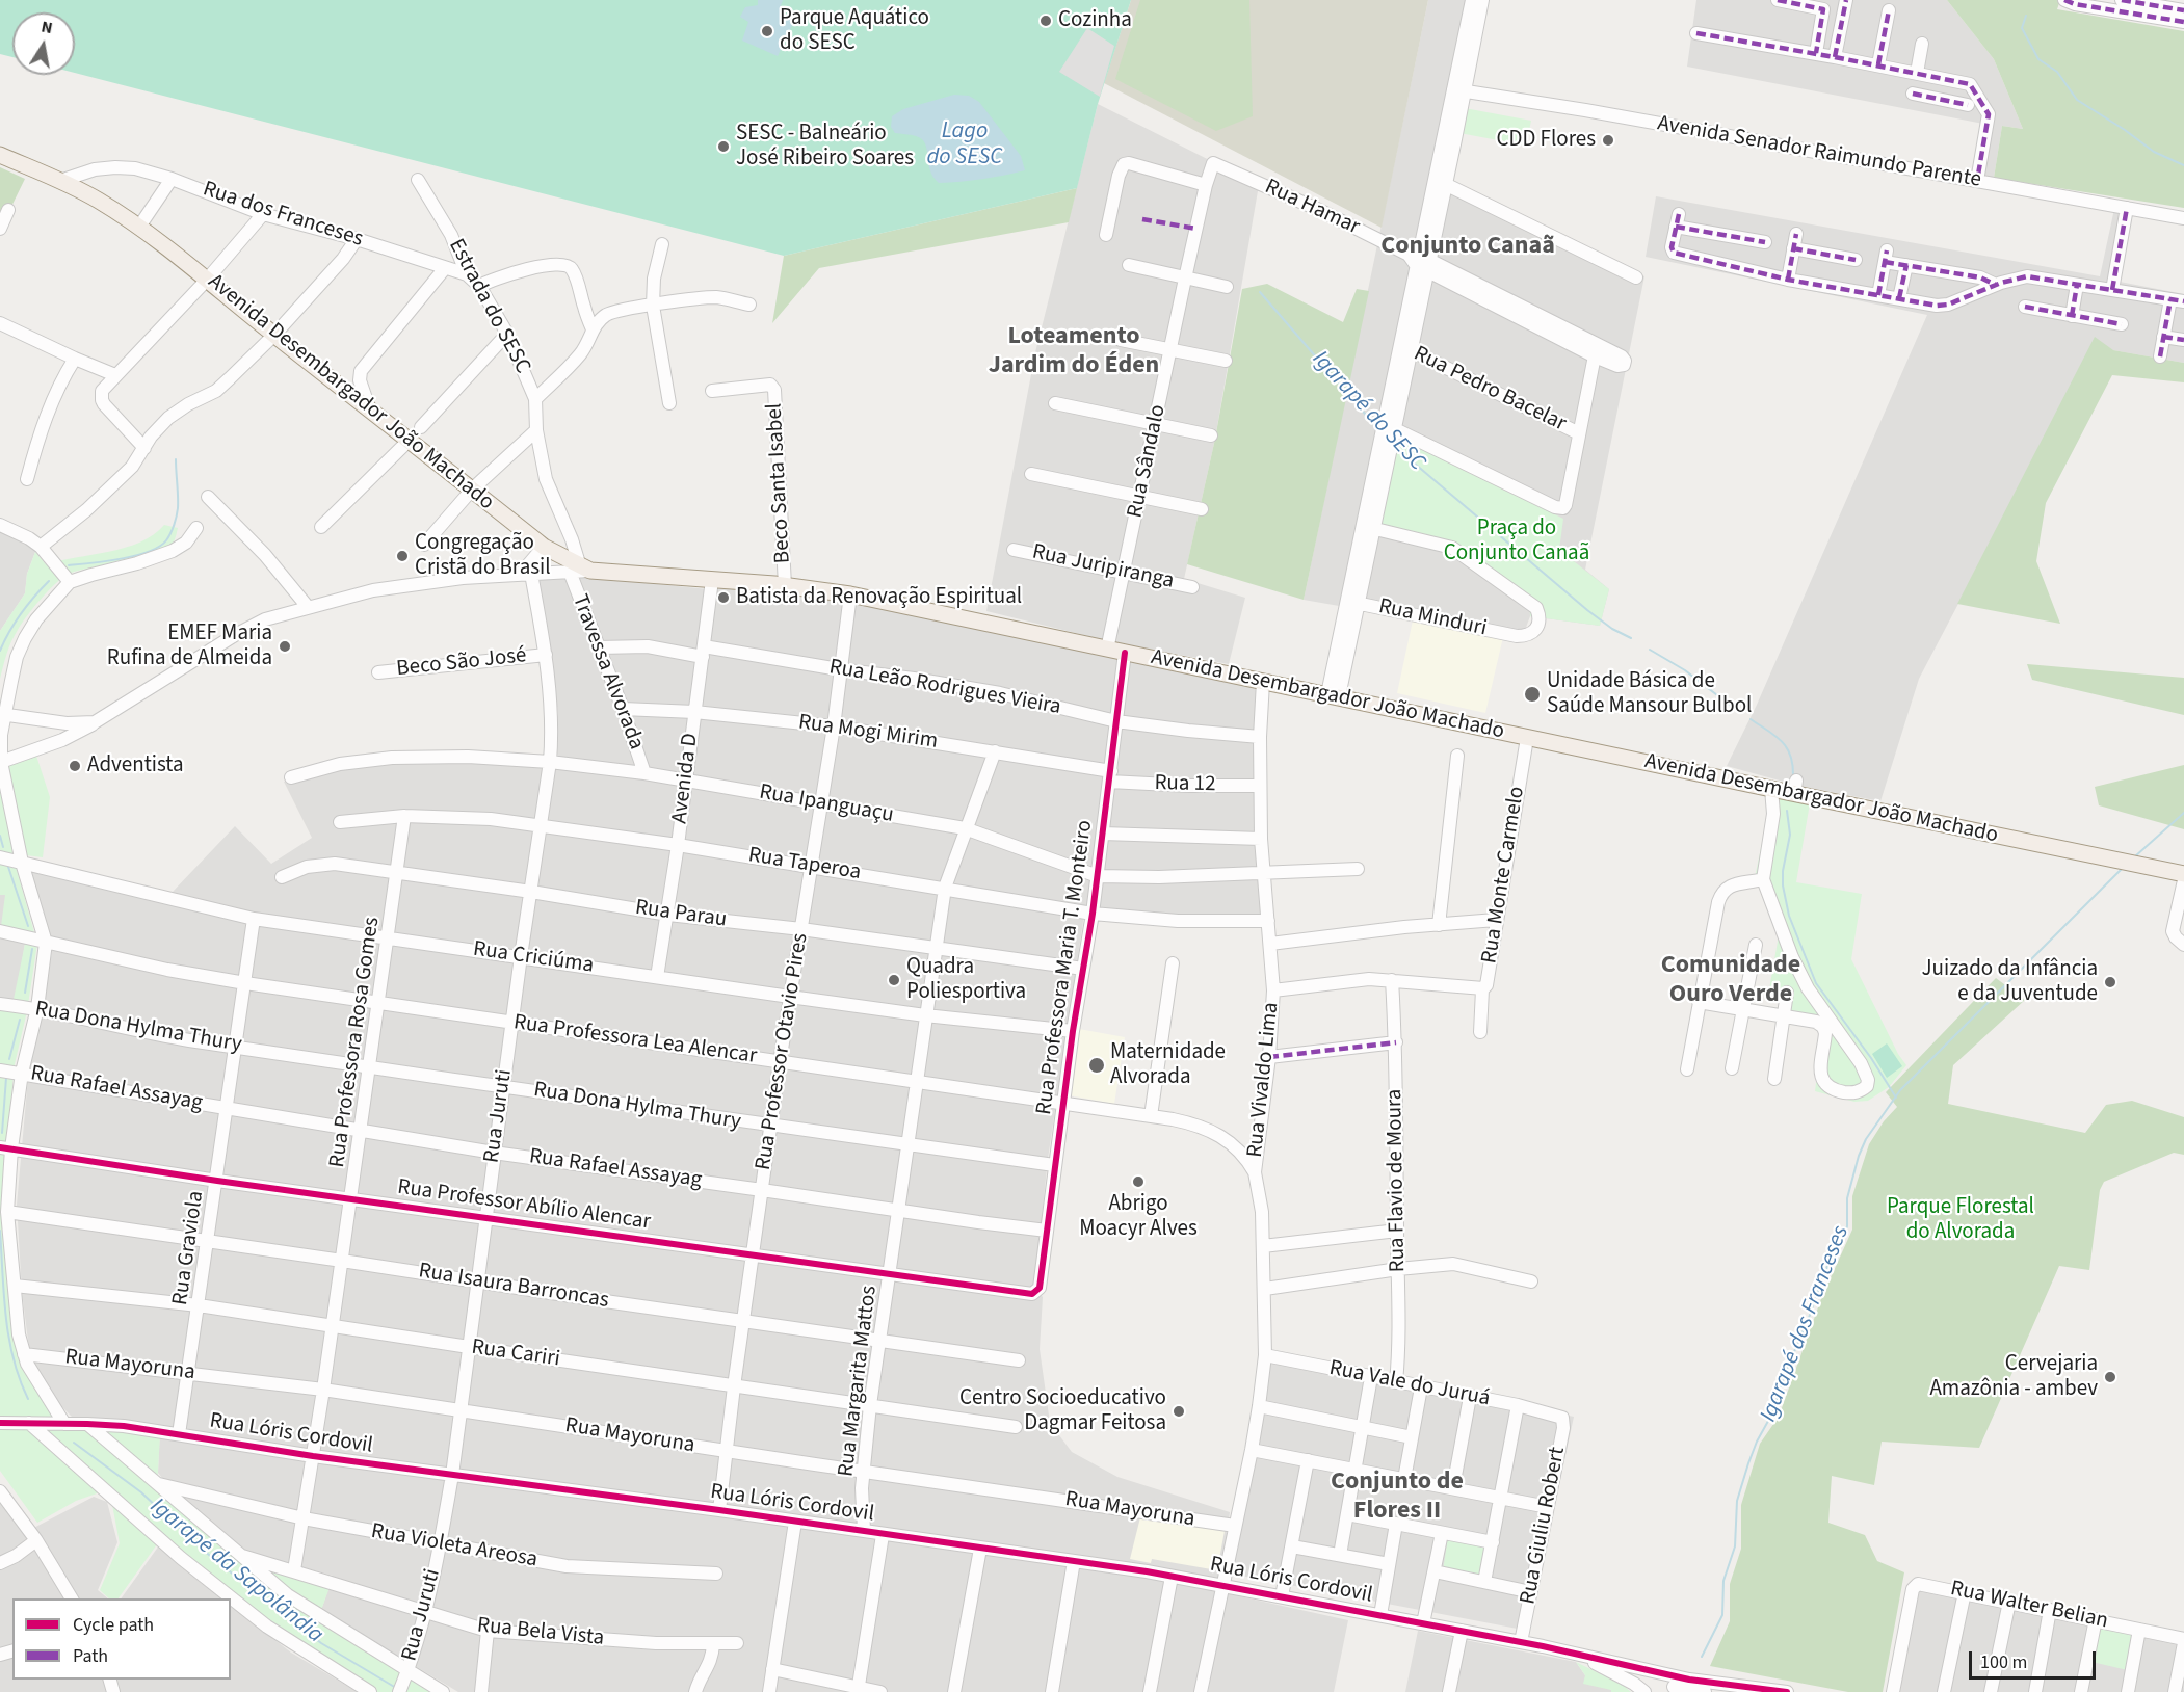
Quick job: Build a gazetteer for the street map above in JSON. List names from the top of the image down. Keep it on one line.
{"streets":{"main road":["Avenida Desembargador João Machado"],"street":["Avenida Senador Raimundo Parente","Rua Hamar","Rua dos Franceses","Estrada do SESC","Rua Pedro Bacelar","Rua Sândalo","Beco Santa Isabel","Rua Juripiranga","Rua Minduri","Beco São José","Travessa Alvorada","Rua Leão Rodrigues Vieira","Rua Mogi Mirim","Avenida D","Rua 12","Rua Ipanguaçu","Rua Taperoa","Rua Monte Carmelo","Rua Parau","Rua Criciúma","Rua Professora Maria T. Monteiro","Rua Dona Hylma Thury","Rua Professora Lea Alencar","Rua Professora Rosa Gomes","Rua Professor Otavio Pires","Rua Vivaldo Lima","Rua Rafael Assayag","Rua Juruti","Rua Flavio de Moura","Rua Professor Abílio Alencar","Rua Graviola","Rua Isaura Barroncas","Rua Cariri","Rua Mayoruna","Rua Margarita Mattos","Rua Vale do Juruá","Rua Lóris Cordovil","Rua Giuliu Robert","Rua Violeta Areosa","Rua Walter Belian","Rua Bela Vista"]},"crossings":[["Rua Hamar","Rua Pedro Bacelar"],["Rua Hamar","Rua Sândalo"],["Rua dos Franceses","Estrada do SESC"],["Rua dos Franceses","Avenida Desembargador João Machado"],["Estrada do SESC","Avenida Desembargador João Machado"],["Avenida Desembargador João Machado","Rua Sândalo"],["Avenida Desembargador João Machado","Beco Santa Isabel"],["Avenida Desembargador João Machado","Travessa Alvorada"],["Avenida Desembargador João Machado","Avenida D"],["Avenida Desembargador João Machado","Rua Monte Carmelo"],["Avenida Desembargador João Machado","Rua Professora Maria T. Monteiro"],["Avenida Desembargador João Machado","Rua Professor Otavio Pires"],["Avenida Desembargador João Machado","Rua Vivaldo Lima"],["Rua Sândalo","Rua Juripiranga"],["Beco São José","Rua Juruti"],["Travessa Alvorada","Rua Leão Rodrigues Vieira"],["Travessa Alvorada","Rua Mogi Mirim"],["Travessa Alvorada","Rua Ipanguaçu"],["Rua Leão Rodrigues Vieira","Avenida D"],["Rua Leão Rodrigues Vieira","Rua Professora Maria T. Monteiro"],["Rua Leão Rodrigues Vieira","Rua Professor Otavio Pires"],["Rua Leão Rodrigues Vieira","Rua Vivaldo Lima"],["Rua Mogi Mirim","Avenida D"],["Rua Mogi Mirim","Rua 12"],["Rua Mogi Mirim","Rua Professora Maria T. Monteiro"],["Rua Mogi Mirim","Rua Professor Otavio Pires"],["Rua Mogi Mirim","Rua Margarita Mattos"],["Avenida D","Rua Ipanguaçu"],["Avenida D","Rua Taperoa"],["Avenida D","Rua Parau"],["Avenida D","Rua Criciúma"],["Rua 12","Rua Professora Maria T. Monteiro"],["Rua 12","Rua Vivaldo Lima"],["Rua Ipanguaçu","Rua Professora Maria T. Monteiro"],["Rua Ipanguaçu","Rua Professor Otavio Pires"],["Rua Ipanguaçu","Rua Vivaldo Lima"],["Rua Ipanguaçu","Rua Juruti"],["Rua Ipanguaçu","Rua Margarita Mattos"],["Rua Taperoa","Rua Professora Maria T. Monteiro"],["Rua Taperoa","Rua Professora Rosa Gomes"],["Rua Taperoa","Rua Professor Otavio Pires"],["Rua Taperoa","Rua Vivaldo Lima"],["Rua Taperoa","Rua Juruti"],["Rua Taperoa","Rua Margarita Mattos"],["Rua Monte Carmelo","Rua Vivaldo Lima"],["Rua Monte Carmelo","Rua Flavio de Moura"],["Rua Parau","Rua Professora Maria T. Monteiro"],["Rua Parau","Rua Professora Rosa Gomes"],["Rua Parau","Rua Professor Otavio Pires"],["Rua Parau","Rua Juruti"],["Rua Parau","Rua Margarita Mattos"],["Rua Criciúma","Rua Professora Maria T. Monteiro"],["Rua Criciúma","Rua Professora Rosa Gomes"],["Rua Criciúma","Rua Professor Otavio Pires"],["Rua Criciúma","Rua Juruti"],["Rua Criciúma","Rua Graviola"],["Rua Criciúma","Rua Margarita Mattos"],["Rua Professora Maria T. Monteiro","Rua Dona Hylma Thury"],["Rua Professora Maria T. Monteiro","Rua Professora Lea Alencar"],["Rua Professora Maria T. Monteiro","Rua Rafael Assayag"],["Rua Professora Maria T. Monteiro","Rua Professor Abílio Alencar"],["Rua Dona Hylma Thury","Rua Professora Rosa Gomes"],["Rua Dona Hylma Thury","Rua Professor Otavio Pires"],["Rua Dona Hylma Thury","Rua Juruti"],["Rua Dona Hylma Thury","Rua Graviola"],["Rua Dona Hylma Thury","Rua Margarita Mattos"],["Rua Professora Lea Alencar","Rua Professora Rosa Gomes"],["Rua Professora Lea Alencar","Rua Professor Otavio Pires"],["Rua Professora Lea Alencar","Rua Vivaldo Lima"],["Rua Professora Lea Alencar","Rua Juruti"],["Rua Professora Lea Alencar","Rua Graviola"],["Rua Professora Lea Alencar","Rua Margarita Mattos"],["Rua Professora Rosa Gomes","Rua Rafael Assayag"],["Rua Professora Rosa Gomes","Rua Professor Abílio Alencar"],["Rua Professora Rosa Gomes","Rua Isaura Barroncas"],["Rua Professora Rosa Gomes","Rua Cariri"],["Rua Professora Rosa Gomes","Rua Mayoruna"],["Rua Professora Rosa Gomes","Rua Lóris Cordovil"],["Rua Professora Rosa Gomes","Rua Violeta Areosa"],["Rua Professora Rosa Gomes","Rua Bela Vista"],["Rua Professor Otavio Pires","Rua Rafael Assayag"],["Rua Professor Otavio Pires","Rua Professor Abílio Alencar"],["Rua Professor Otavio Pires","Rua Isaura Barroncas"],["Rua Professor Otavio Pires","Rua Cariri"],["Rua Professor Otavio Pires","Rua Mayoruna"],["Rua Professor Otavio Pires","Rua Lóris Cordovil"],["Rua Vivaldo Lima","Rua Mayoruna"],["Rua Vivaldo Lima","Rua Vale do Juruá"],["Rua Vivaldo Lima","Rua Lóris Cordovil"],["Rua Rafael Assayag","Rua Juruti"],["Rua Rafael Assayag","Rua Graviola"],["Rua Rafael Assayag","Rua Margarita Mattos"],["Rua Juruti","Rua Professor Abílio Alencar"],["Rua Juruti","Rua Isaura Barroncas"],["Rua Juruti","Rua Cariri"],["Rua Juruti","Rua Mayoruna"],["Rua Juruti","Rua Lóris Cordovil"],["Rua Juruti","Rua Violeta Areosa"],["Rua Juruti","Rua Bela Vista"],["Rua Flavio de Moura","Rua Vale do Juruá"],["Rua Professor Abílio Alencar","Rua Graviola"],["Rua Professor Abílio Alencar","Rua Margarita Mattos"],["Rua Graviola","Rua Isaura Barroncas"],["Rua Graviola","Rua Cariri"],["Rua Graviola","Rua Mayoruna"],["Rua Graviola","Rua Lóris Cordovil"],["Rua Isaura Barroncas","Rua Margarita Mattos"],["Rua Cariri","Rua Margarita Mattos"],["Rua Mayoruna","Rua Margarita Mattos"],["Rua Margarita Mattos","Rua Lóris Cordovil"],["Rua Vale do Juruá","Rua Giuliu Robert"],["Rua Lóris Cordovil","Rua Giuliu Robert"]],"districts":["Conjunto Canaã","Loteamento Jardim do Éden","Comunidade Ouro Verde","Conjunto de Flores II"],"water":["Lago do SESC","Igarapé do SESC","Igarapé dos Franceses","Igarapé da Sapolândia"],"parks":["Praça do Conjunto Canaã","Parque Florestal do Alvorada"],"places":["Cozinha","Parque Aquático do SESC","CDD Flores","SESC - Balneário José Ribeiro Soares","Congregação Cristã do Brasil","Batista da Renovação Espiritual","EMEF Maria Rufina de Almeida","Unidade Básica de Saúde Mansour Bulbol","Adventista","Quadra Poliesportiva","Juizado da Infância e da Juventude","Maternidade Alvorada","Abrigo Moacyr Alves","Cervejaria Amazônia - ambev","Centro Socioeducativo Dagmar Feitosa"],"legend":["Cycle path","Path"],"scale_bar":"100 m","north":"top"}
